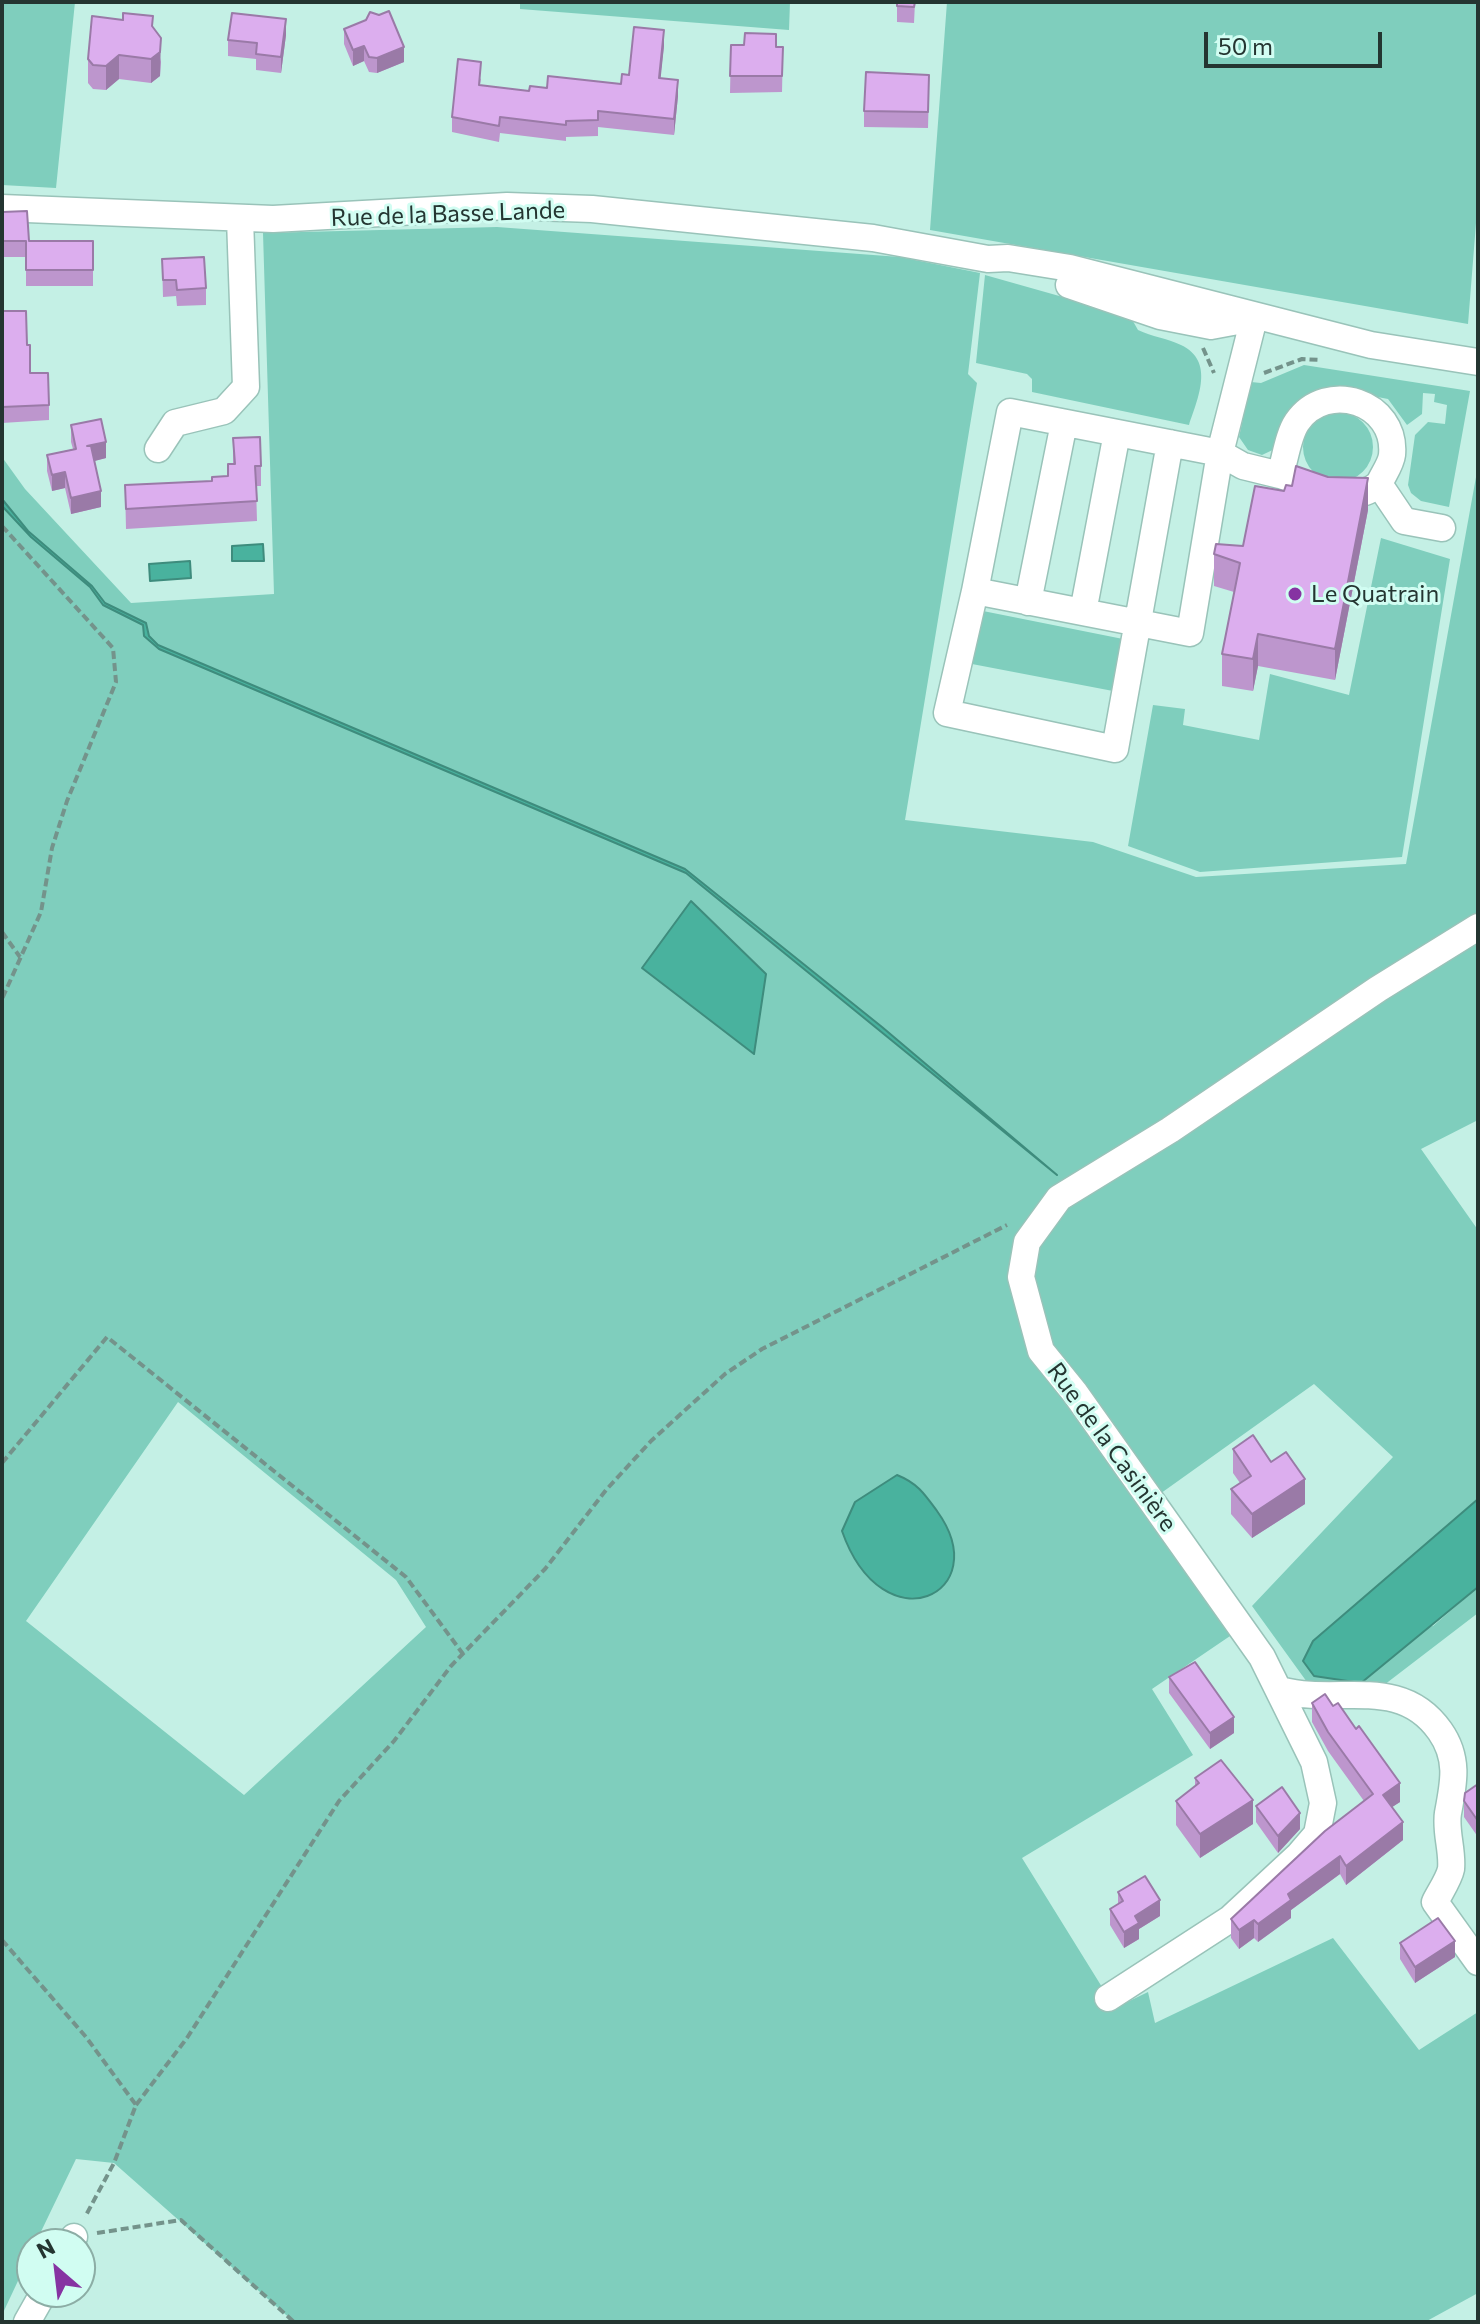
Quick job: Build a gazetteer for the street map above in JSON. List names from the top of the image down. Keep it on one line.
{"streets":{"street":["Rue de la Basse Lande","Rue de la Casinière"]},"places":["Le Quatrain"],"scale_bar":"50 m","north":"top left"}
